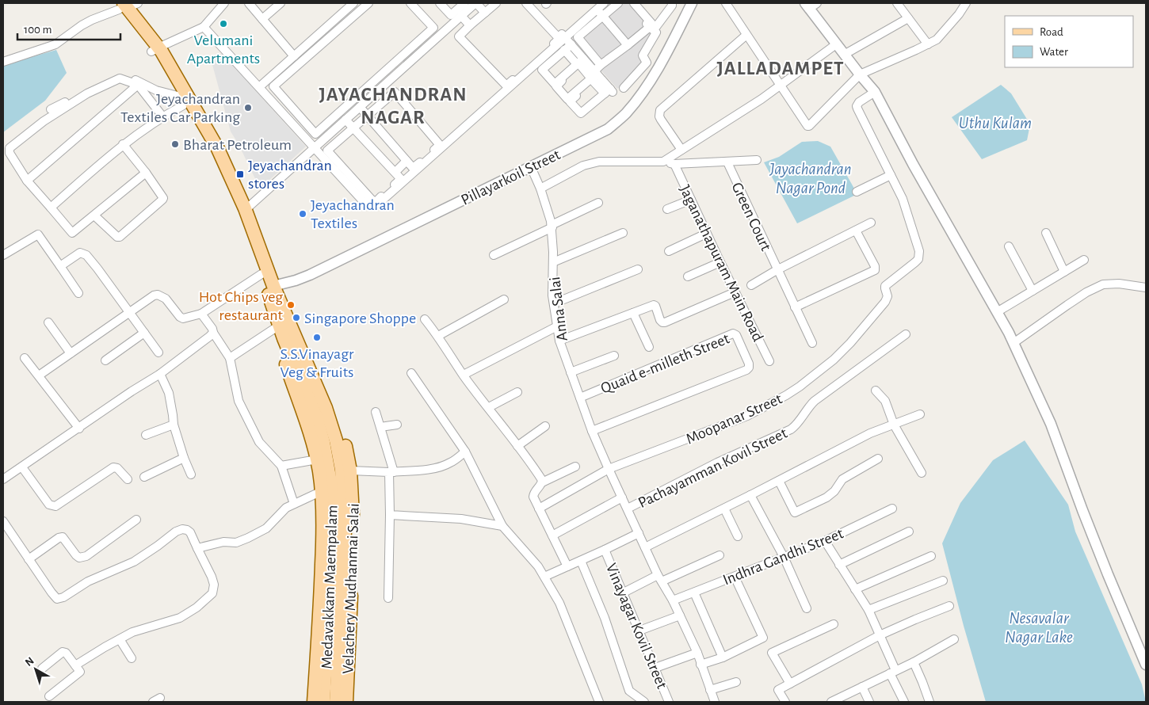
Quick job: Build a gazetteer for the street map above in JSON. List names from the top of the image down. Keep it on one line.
{"streets":{"main road":["Medavakkam Maempalam","Velachery Mudhanmai Salai"],"street":["Pillayarkoil Street","Green Court","Jaganathapuram Main Road","Anna Salai","Quaid e-milleth Street","Moopanar Street","Pachayamman Kovil Street","Indhra Gandhi Street","Vinayagar Kovil Street"]},"crossings":[["Pillayarkoil Street","Anna Salai"],["Anna Salai","Quaid e-milleth Street"],["Anna Salai","Moopanar Street"],["Anna Salai","Pachayamman Kovil Street"],["Anna Salai","Indhra Gandhi Street"],["Medavakkam Maempalam","Velachery Mudhanmai Salai"]],"districts":["JALLADAMPET","JAYACHANDRAN NAGAR"],"water":["Uthu Kulam","Jayachandran Nagar Pond","Nesavalar Nagar Lake"],"places":{"other":["Velumani Apartments","Jeyachandran Textiles Car Parking","Bharat Petroleum","Jeyachandran Textiles","Hot Chips veg restaurant","Singapore Shoppe","S.S.Vinayagr Veg & Fruits"],"transit":["Jeyachandran stores"]},"legend":["Road","Water"],"scale_bar":"100 m","north":"top left"}
